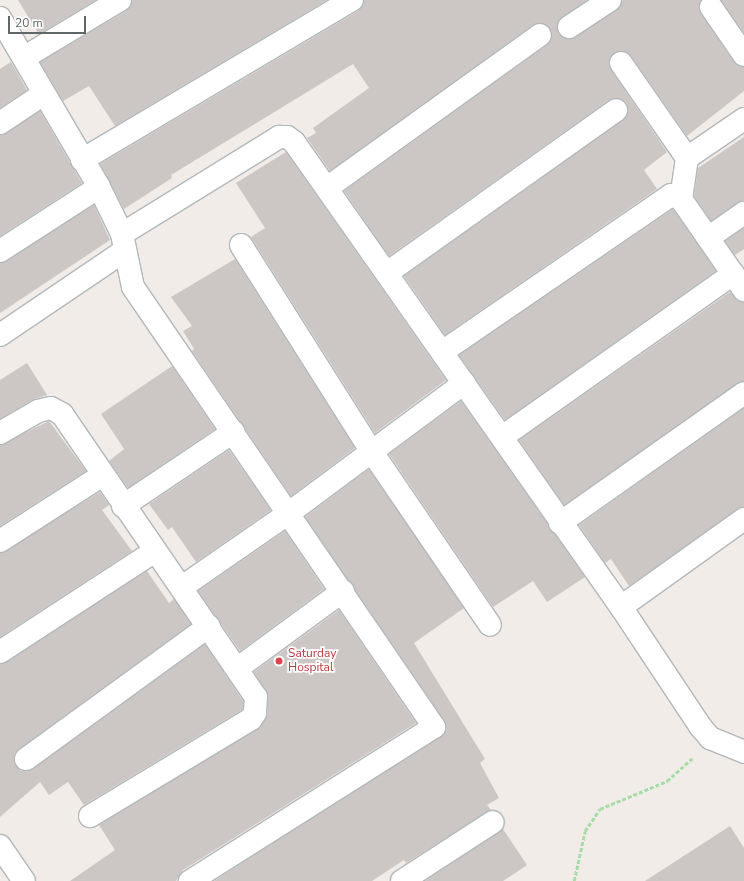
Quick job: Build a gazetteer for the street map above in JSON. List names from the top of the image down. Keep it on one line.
{"places":["Saturday Hospital"],"scale_bar":"20 m"}
